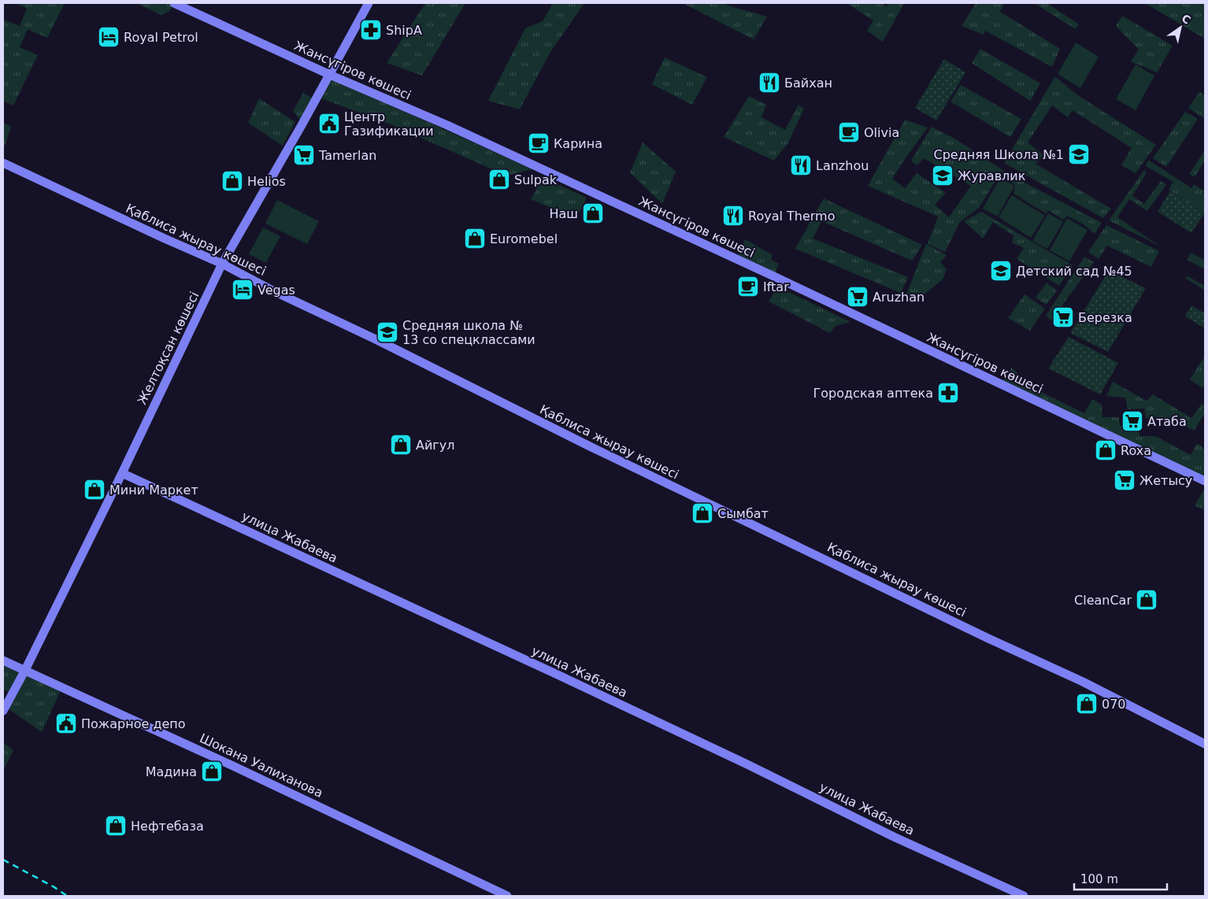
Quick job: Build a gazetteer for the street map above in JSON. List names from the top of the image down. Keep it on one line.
{"streets":{"street":["Жансүгіров көшесі","Қаблиса жырау көшесі","Желтоқсан көшесі","улица Жабаева","Шокана Уалиханова"]},"crossings":[["Жансүгіров көшесі","Желтоқсан көшесі"],["Қаблиса жырау көшесі","Желтоқсан көшесі"],["Желтоқсан көшесі","улица Жабаева"],["Желтоқсан көшесі","Шокана Уалиханова"]],"places":{"pharmacy":["ShipA","Городская аптека"],"hotel":["Royal Petrol","Vegas"],"restaurant":["Байхан","Lanzhou","Royal Thermo"],"public building":["Центр Газификации","Пожарное депо"],"cafe":["Olivia","Карина","Iftar"],"school or university":["Средняя Школа №1","Журавлик","Детский сад №45","Средняя школа № 13 со спецклассами"],"supermarket":["Tamerlan","Aruzhan","Березка","Атаба","Жетысу"],"shop":["Sulpak","Helios","Наш","Euromebel","Айгул","Roxa","Мини Маркет","Сымбат","CleanCar","070","Мадина","Нефтебаза"]},"scale_bar":"100 m","north":"top right"}
